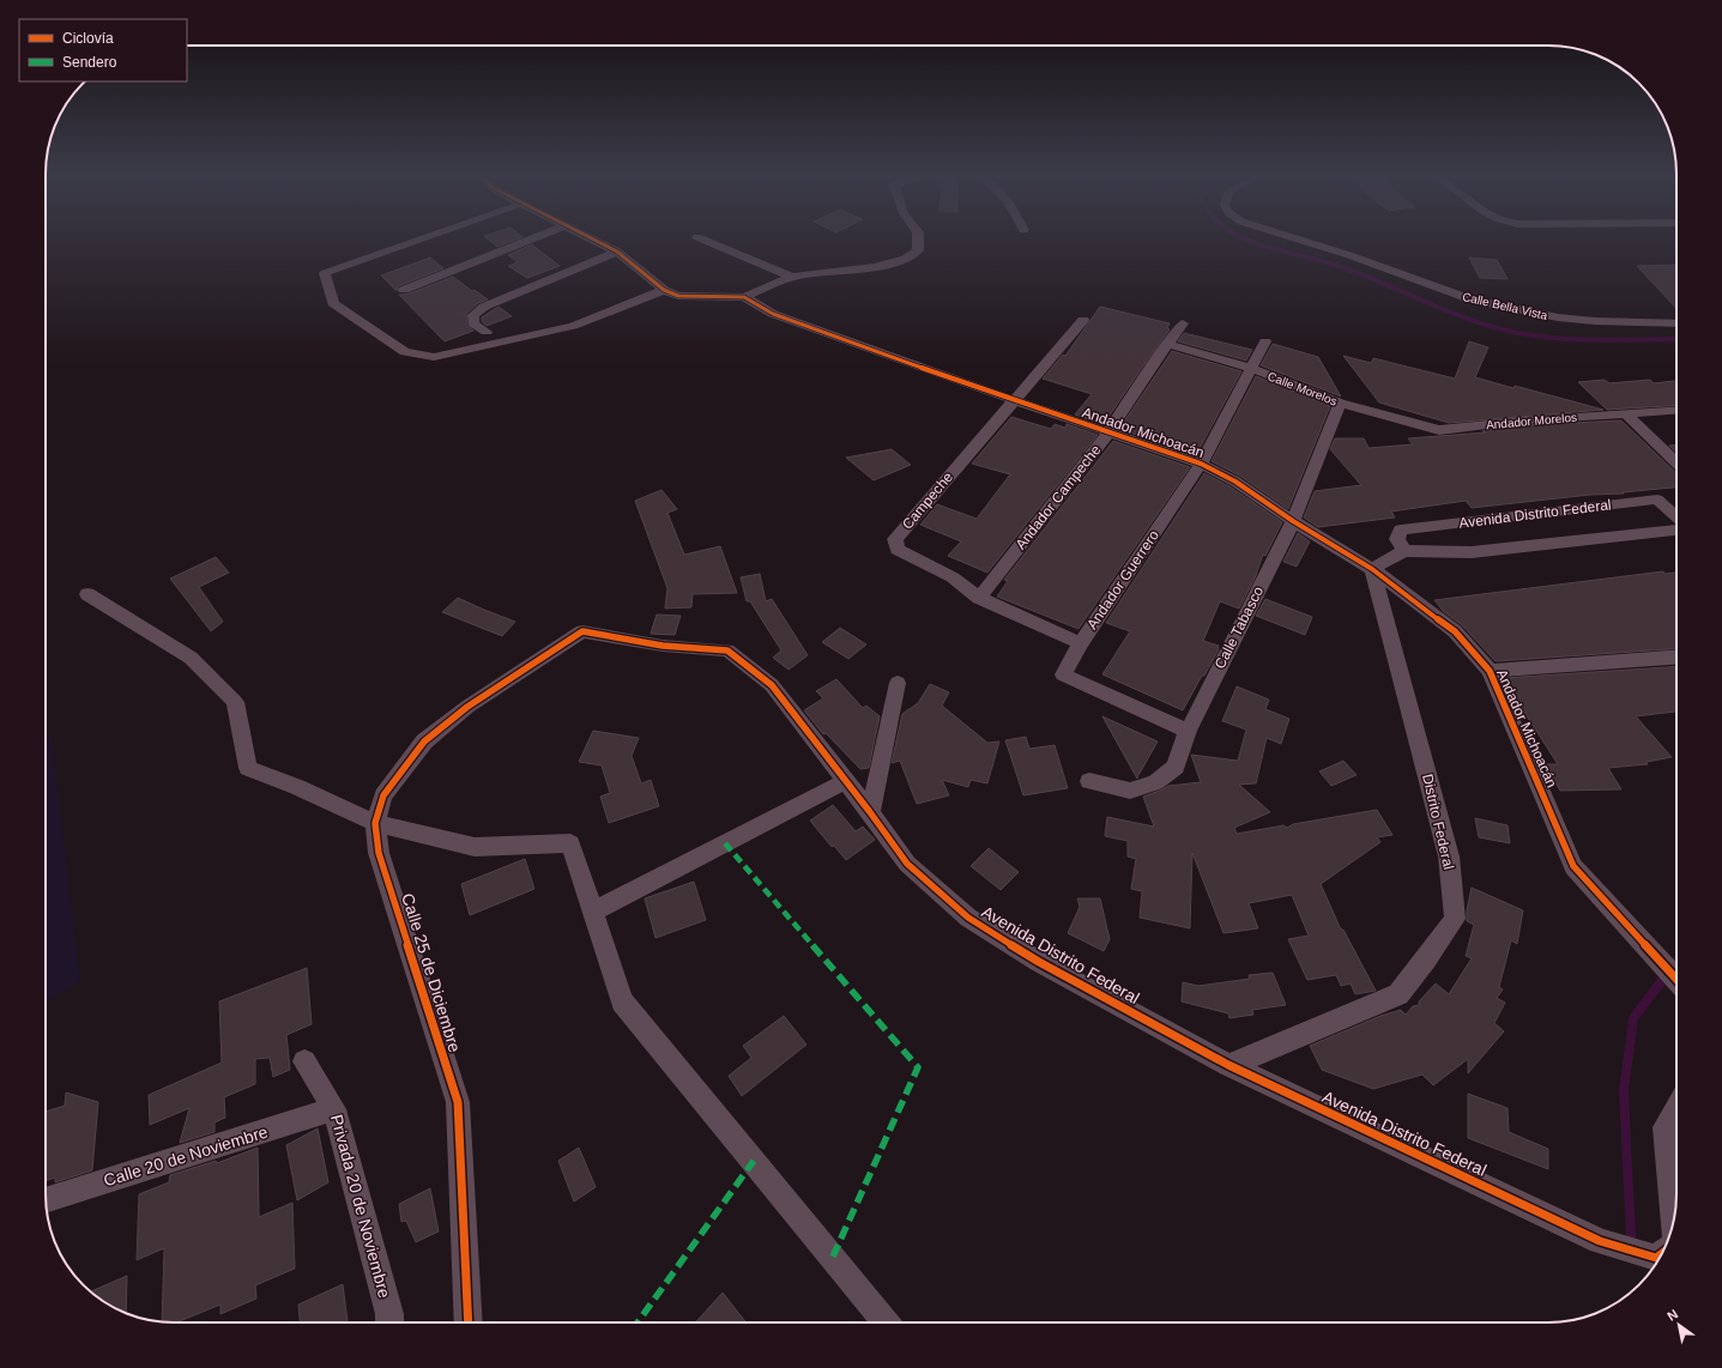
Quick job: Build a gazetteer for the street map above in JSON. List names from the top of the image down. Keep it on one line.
{"streets":{"street":["Calle Bella Vista","Calle Morelos","Andador Morelos","Andador Michoacán","Andador Campeche","Campeche","Avenida Distrito Federal","Andador Guerrero","Calle Tabasco","Distrito Federal","Calle 25 de Diciembre","Calle 20 de Noviembre","Privada 20 de Noviembre"]},"crossings":[["Calle Morelos","Andador Morelos"],["Calle Morelos","Andador Campeche"],["Calle Morelos","Andador Guerrero"],["Calle Morelos","Calle Tabasco"],["Andador Michoacán","Andador Campeche"],["Andador Michoacán","Campeche"],["Andador Michoacán","Andador Guerrero"],["Andador Michoacán","Calle Tabasco"],["Andador Michoacán","Distrito Federal"],["Andador Campeche","Campeche"],["Campeche","Andador Guerrero"],["Avenida Distrito Federal","Distrito Federal"],["Avenida Distrito Federal","Calle 25 de Diciembre"],["Andador Guerrero","Calle Tabasco"],["Calle 20 de Noviembre","Privada 20 de Noviembre"]],"legend":["Ciclovía","Sendero"],"north":"top left"}
